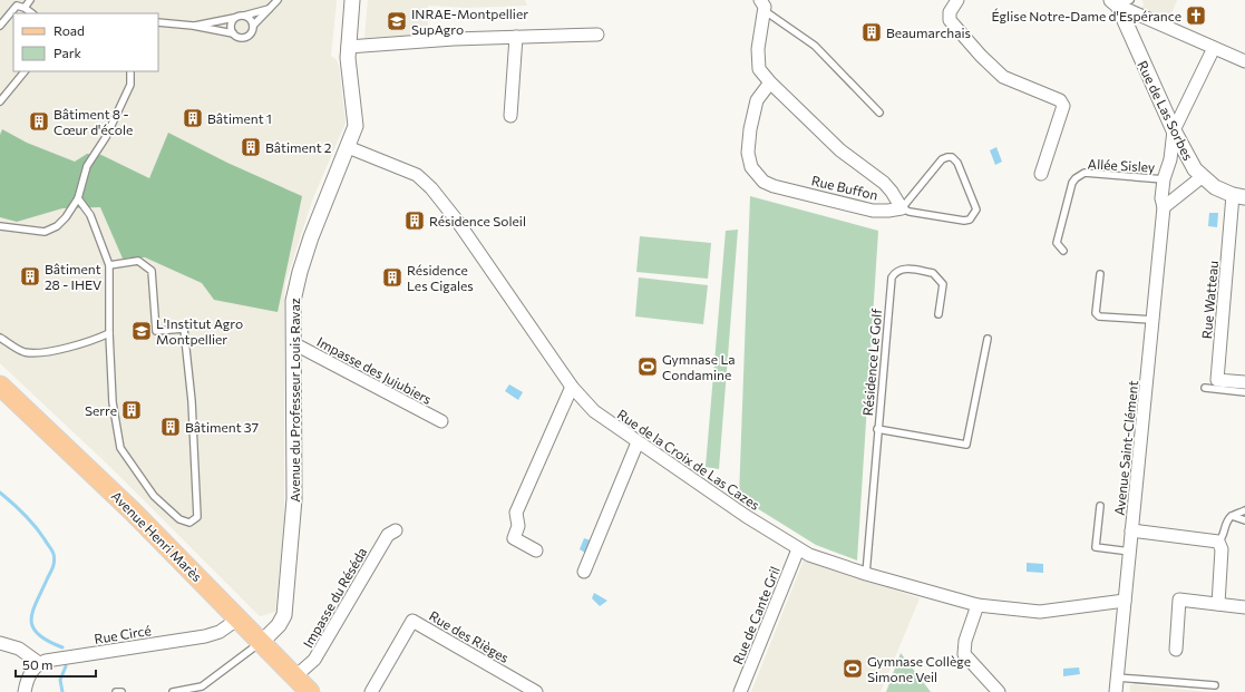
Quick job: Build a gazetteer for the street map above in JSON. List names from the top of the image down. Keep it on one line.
{"streets":{"main road":["Avenue Henri Marès"],"street":["Rue de Las Sorbes","Rue Buffon","Rue Watteau","Impasse des Jujubiers","Avenue du Professeur Louis Ravaz","Avenue Saint-Clément","Rue de la Croix de Las Cazes","Impasse du Réséda","Rue de Cante Gril","Rue Circé","Rue des Rièges"],"lane":["Allée Sisley","Résidence Le Golf"]},"crossings":[["Rue de Las Sorbes","Rue Watteau"],["Rue de Las Sorbes","Avenue Saint-Clément"],["Allée Sisley","Avenue Saint-Clément"],["Résidence Le Golf","Rue de la Croix de Las Cazes"],["Impasse des Jujubiers","Avenue du Professeur Louis Ravaz"],["Avenue du Professeur Louis Ravaz","Rue de la Croix de Las Cazes"],["Avenue du Professeur Louis Ravaz","Avenue Henri Marès"],["Avenue Saint-Clément","Rue de la Croix de Las Cazes"],["Rue de la Croix de Las Cazes","Rue de Cante Gril"],["Avenue Henri Marès","Impasse du Réséda"],["Avenue Henri Marès","Rue Circé"]],"places":{"church":["Église Notre-Dame d'Espérance"],"school or university":["INRAE-Montpellier SupAgro","L'Institut Agro Montpellier"],"building":["Beaumarchais","Bâtiment 1","Bâtiment 8 - Cœur d'école","Bâtiment 2","Résidence Soleil","Bâtiment 28 - IHEV","Résidence Les Cigales","Serre","Bâtiment 37"],"sports":["Gymnase La Condamine","Gymnase Collège Simone Veil"]},"legend":["Road","Park"],"scale_bar":"50 m"}
